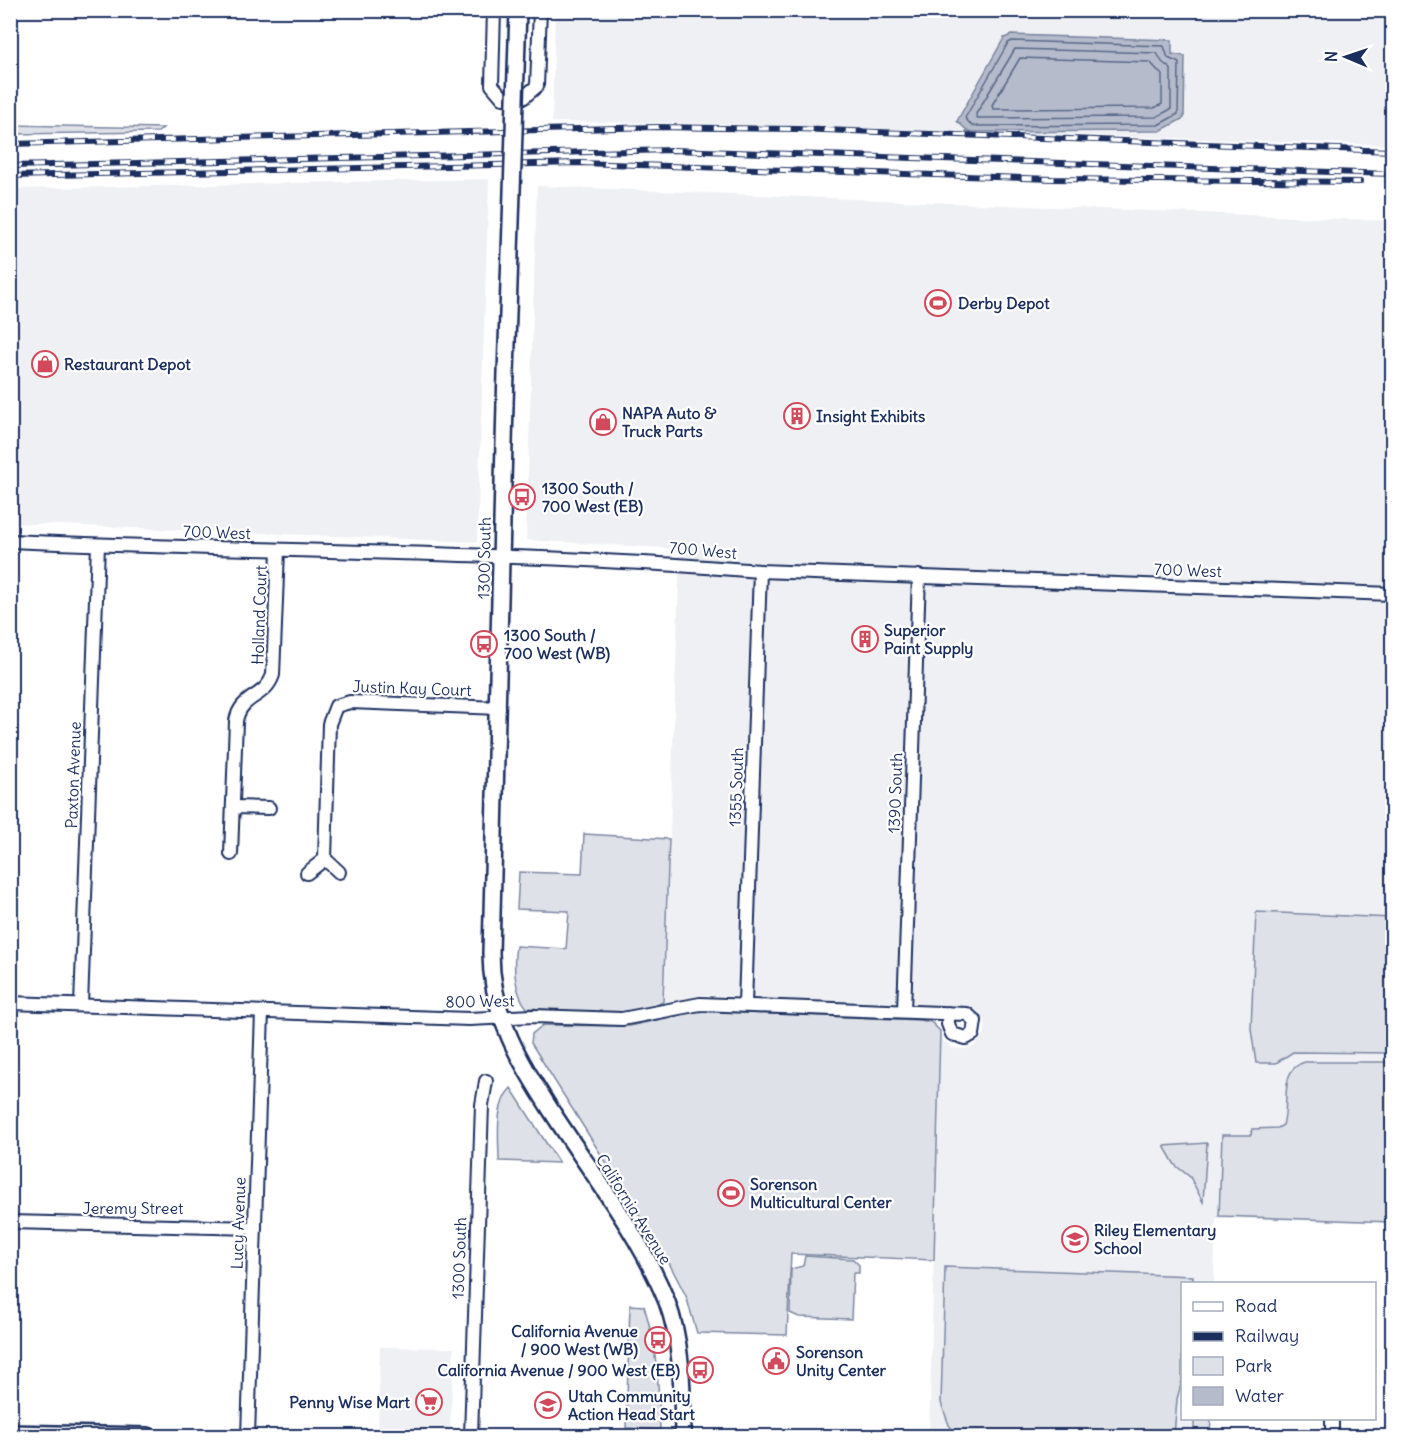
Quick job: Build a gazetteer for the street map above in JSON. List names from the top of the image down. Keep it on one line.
{"streets":{"main road":["1300 South","California Avenue"],"street":["700 West","Holland Court","Justin Kay Court","Paxton Avenue","1355 South","1390 South","800 West","Jeremy Street","Lucy Avenue"]},"crossings":[["700 West","1300 South"],["700 West","Holland Court"],["700 West","Paxton Avenue"],["700 West","1355 South"],["700 West","1390 South"],["1300 South","Justin Kay Court"],["1300 South","800 West"],["1300 South","California Avenue"],["Paxton Avenue","800 West"],["1355 South","800 West"],["1390 South","800 West"],["800 West","California Avenue"],["800 West","Lucy Avenue"],["Jeremy Street","Lucy Avenue"]],"places":{"sports":["Derby Depot","Sorenson Multicultural Center"],"shop":["Restaurant Depot","NAPA Auto & Truck Parts"],"building":["Insight Exhibits","Superior Paint Supply"],"bus stop":["1300 South / 700 West (EB)","1300 South / 700 West (WB)","California Avenue / 900 West (WB)","California Avenue / 900 West (EB)"],"school or university":["Riley Elementary School","Utah Community Action Head Start"],"public building":["Sorenson Unity Center"],"supermarket":["Penny Wise Mart"]},"legend":["Road","Railway","Park","Water"],"north":"left"}
